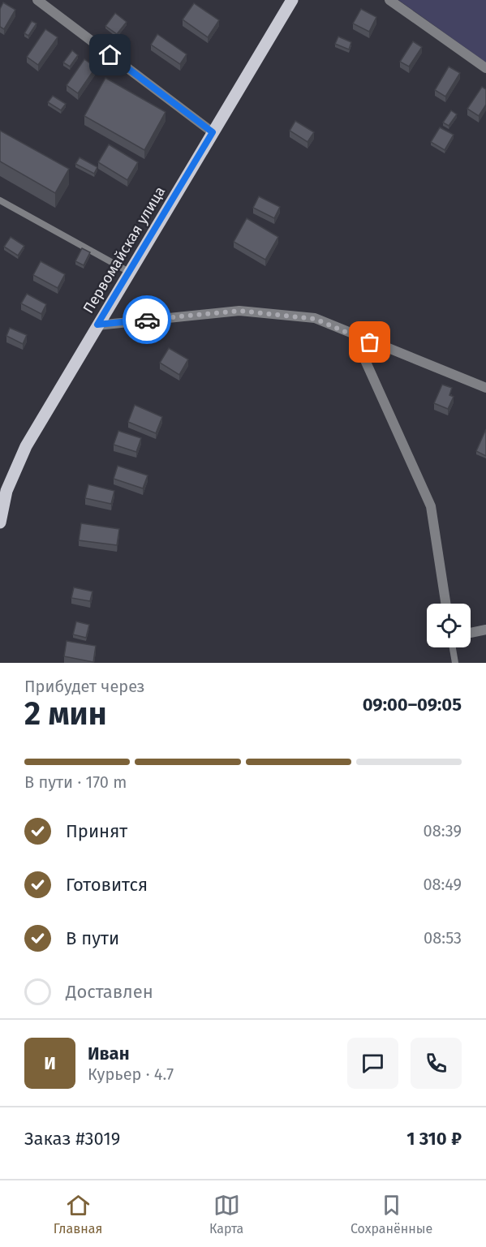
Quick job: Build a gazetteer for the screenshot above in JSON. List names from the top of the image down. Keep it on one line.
{"streets":{"main road":["Первомайская улица"]},"page":{"heading":["2 мин","Прибудет через","09:00–09:05"],"panel":["Иван","Курьер · 4.7","Заказ #3019","1 310 ₽"],"bar":"В пути · 170 m","list":[["Принят","08:39"],["Готовится","08:49"],["В пути","08:53"],"Доставлен"],"round":"И","tabs":["Главная","Карта","Сохранённые"]}}
